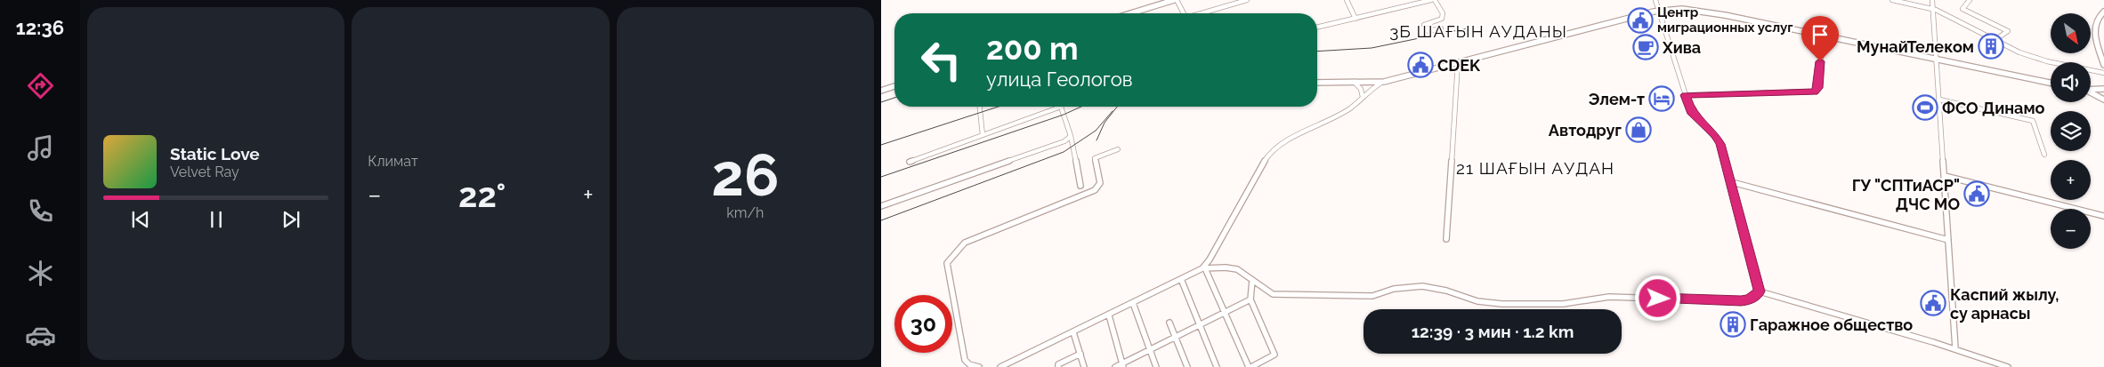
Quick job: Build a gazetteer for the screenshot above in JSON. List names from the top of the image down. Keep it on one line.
{"districts":["3Б ШАҒЫН АУДАНЫ","21 ШАҒЫН АУДАН"],"places":{"public building":["Центр миграционных услуг","CDEK","ГУ \"СПТиАСР\" ДЧС МО","Каспий жылу, су арнасы"],"building":["МунайТелеком","Гаражное общество"],"cafe":["Хива"],"hotel":["Элем-т"],"sports":["ФСО Динамо"],"shop":["Автодруг"]},"north":"bottom right","page":{"tabs":"12:36","tile":["Климат",["26","km/h"]],"map_buttons":["+","−"],"turn":["200 m","улица Геологов"],"song":["Static Love","Velvet Ray"],"heat":["−","22°","+"],"limit":"30","trip":"12:39 · 3 мин · 1.2 km"}}
